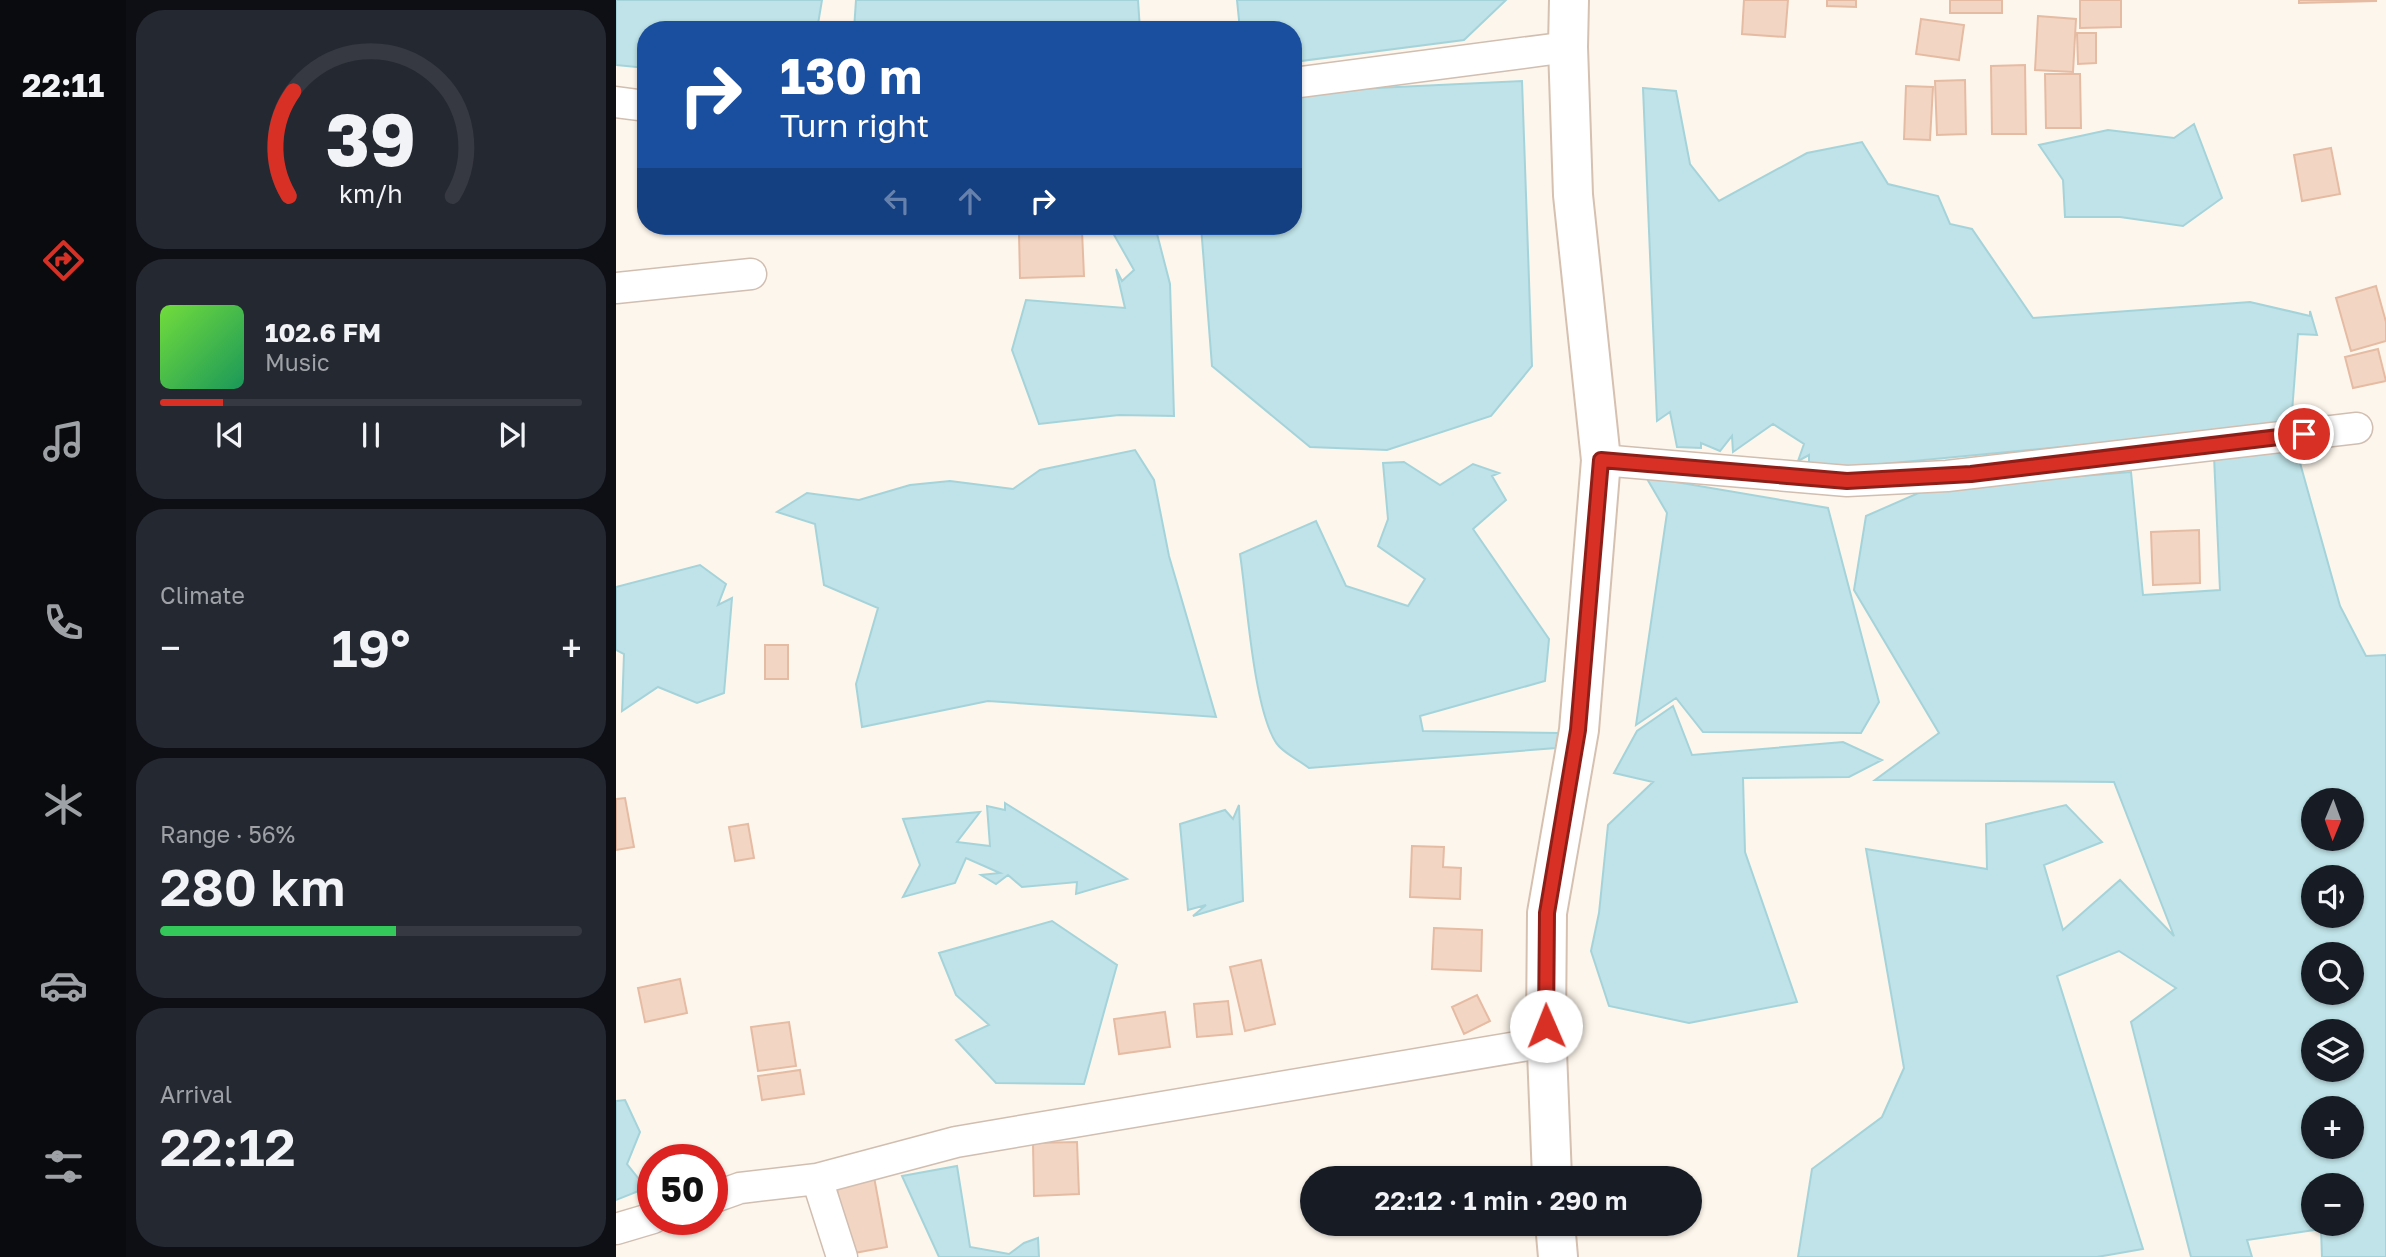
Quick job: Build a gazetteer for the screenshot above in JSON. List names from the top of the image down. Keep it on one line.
{"north":"bottom","page":{"tabs":"22:11","turn":["130 m","Turn right"],"song":["102.6 FM","Music"],"tile":["Climate",["Range · 56%","280 km"],["Arrival","22:12"]],"heat":["−","19°","+"],"map_buttons":["+","−"],"limit":"50","trip":"22:12 · 1 min · 290 m","gauge":["39","km/h"]}}
